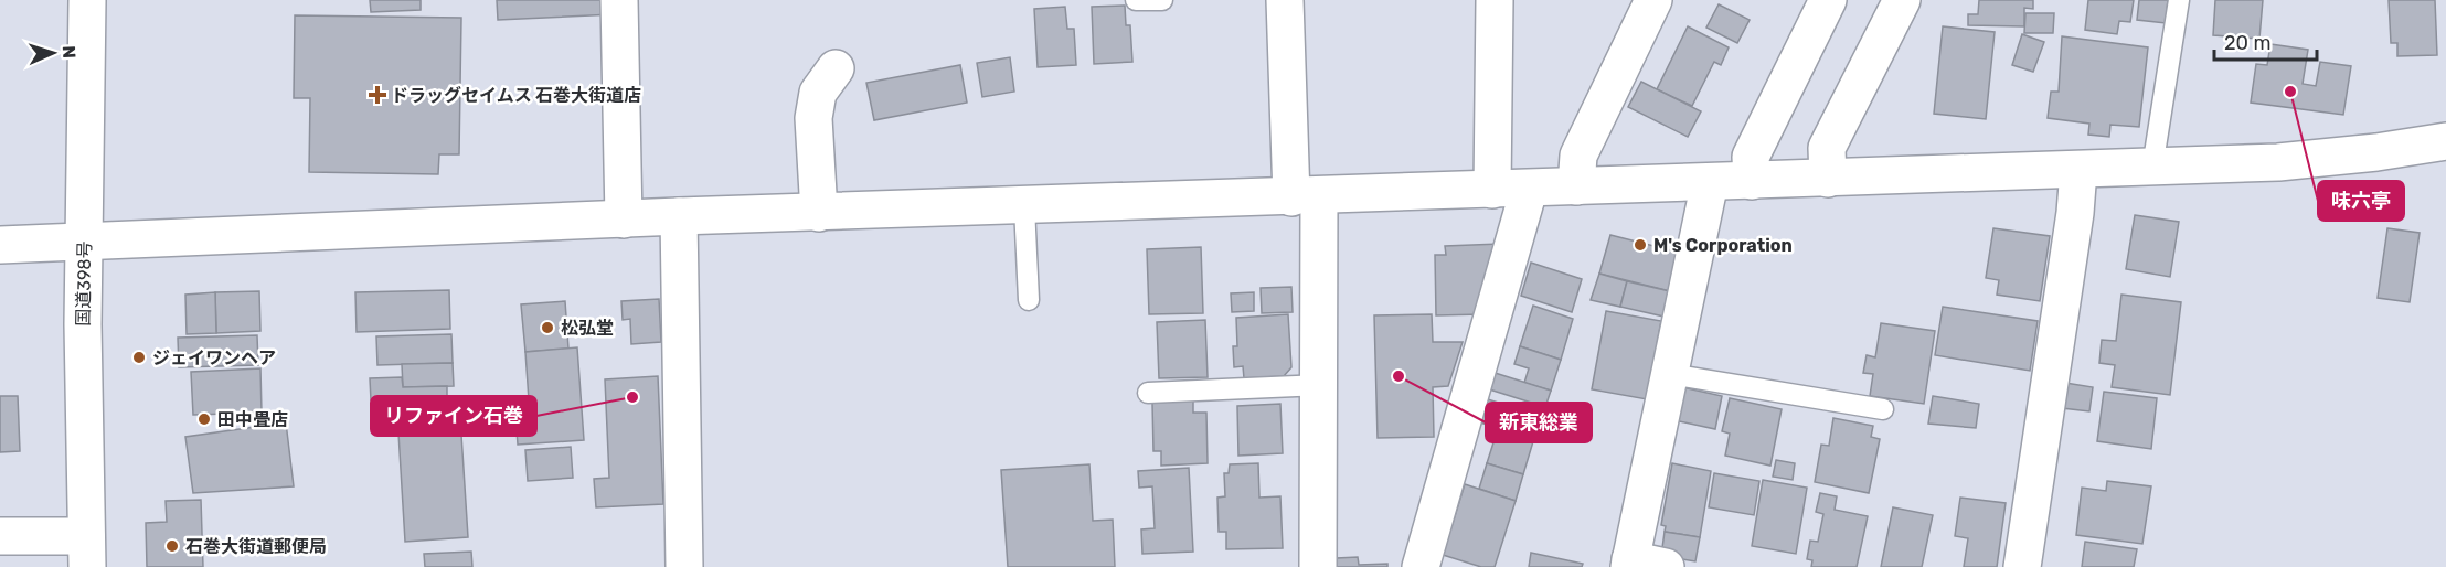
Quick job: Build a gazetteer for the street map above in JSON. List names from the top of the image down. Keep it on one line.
{"streets":{"main road":["国道398号"]},"places":{"other":["味六亭","M's Corporation","松弘堂","ジェイワンヘア","新東総業","リファイン石巻","田中畳店","石巻大街道郵便局"],"health":["ドラッグセイムス 石巻大街道店"]},"scale_bar":"20 m","north":"right"}
